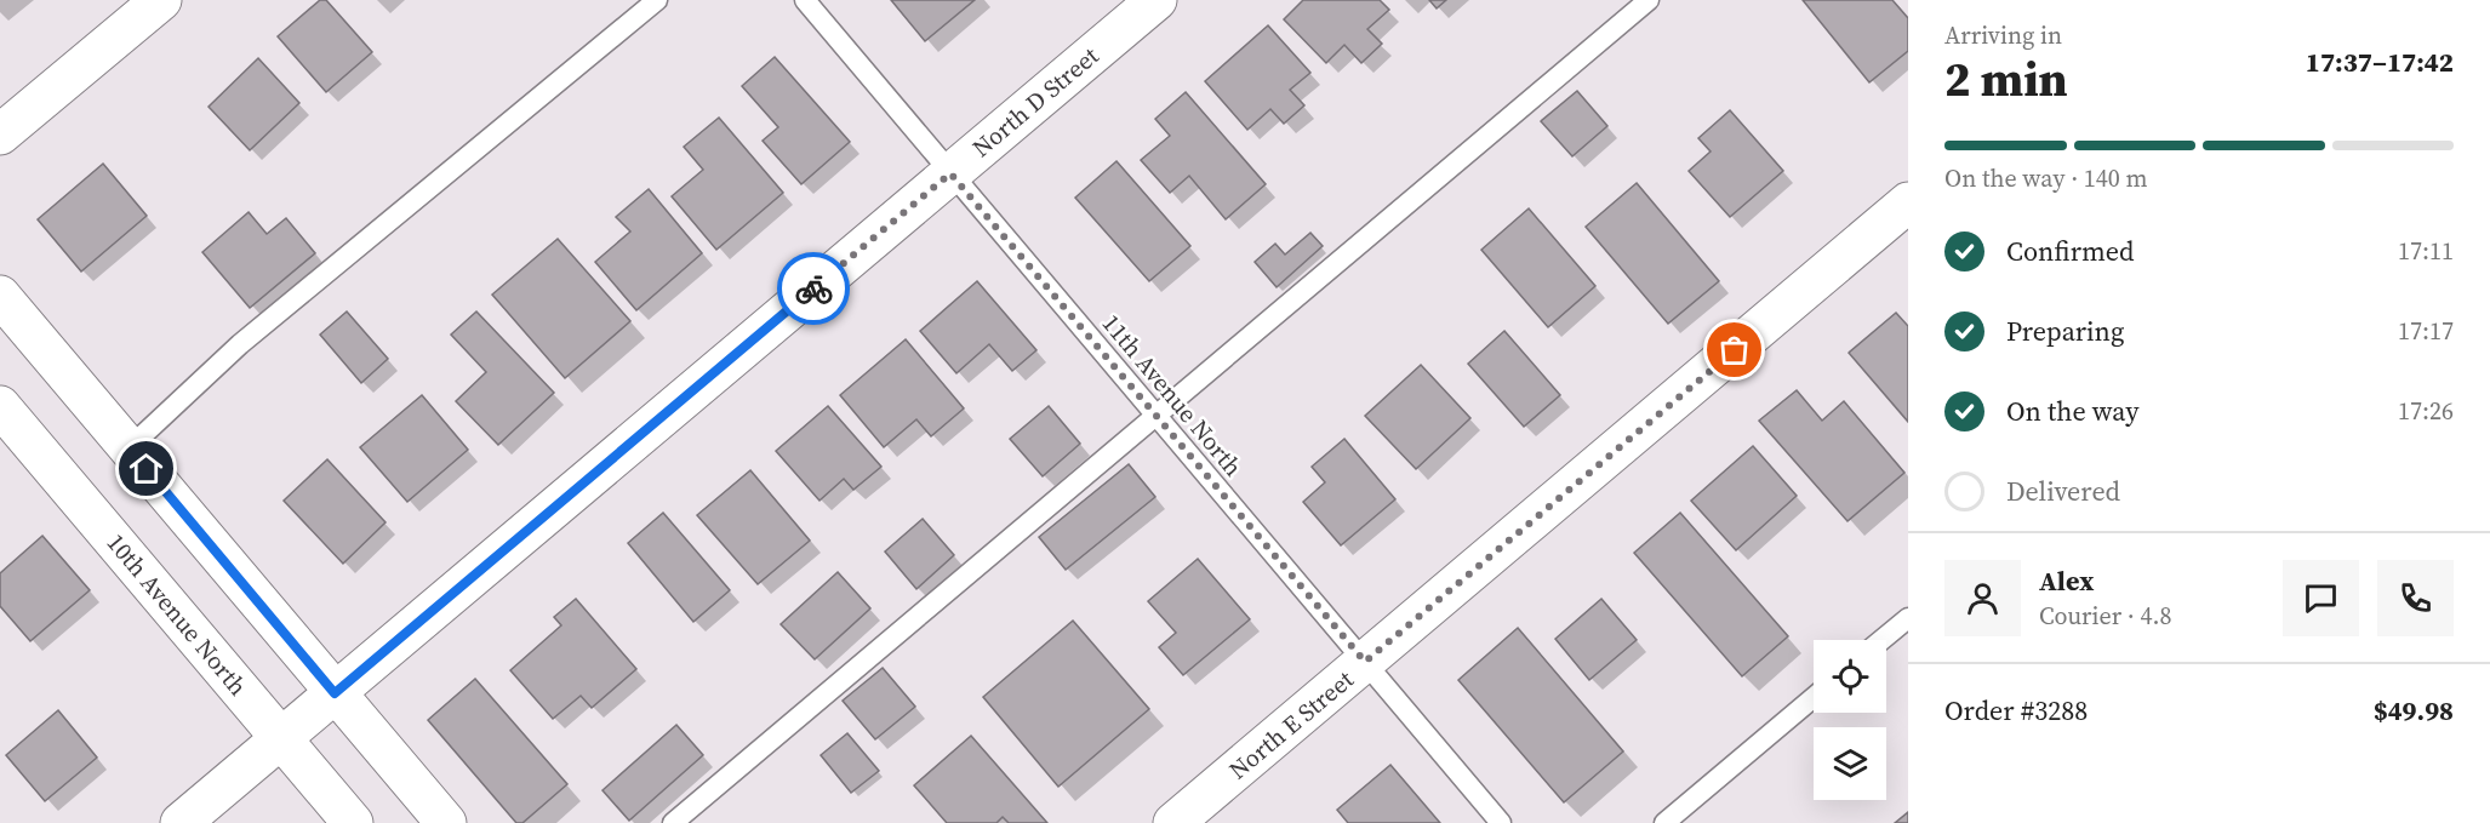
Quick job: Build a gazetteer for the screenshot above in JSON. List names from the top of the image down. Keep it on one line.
{"streets":{"street":["North D Street","10th Avenue North","North E Street"],"lane":["11th Avenue North"]},"crossings":[["North D Street","11th Avenue North"],["North D Street","10th Avenue North"],["11th Avenue North","North E Street"]],"page":{"heading":["2 min","Arriving in","17:37–17:42"],"panel":["Alex","Courier · 4.8","Order #3288","$49.98"],"bar":"On the way · 140 m","list":[["Confirmed","17:11"],["Preparing","17:17"],["On the way","17:26"],"Delivered"]}}
